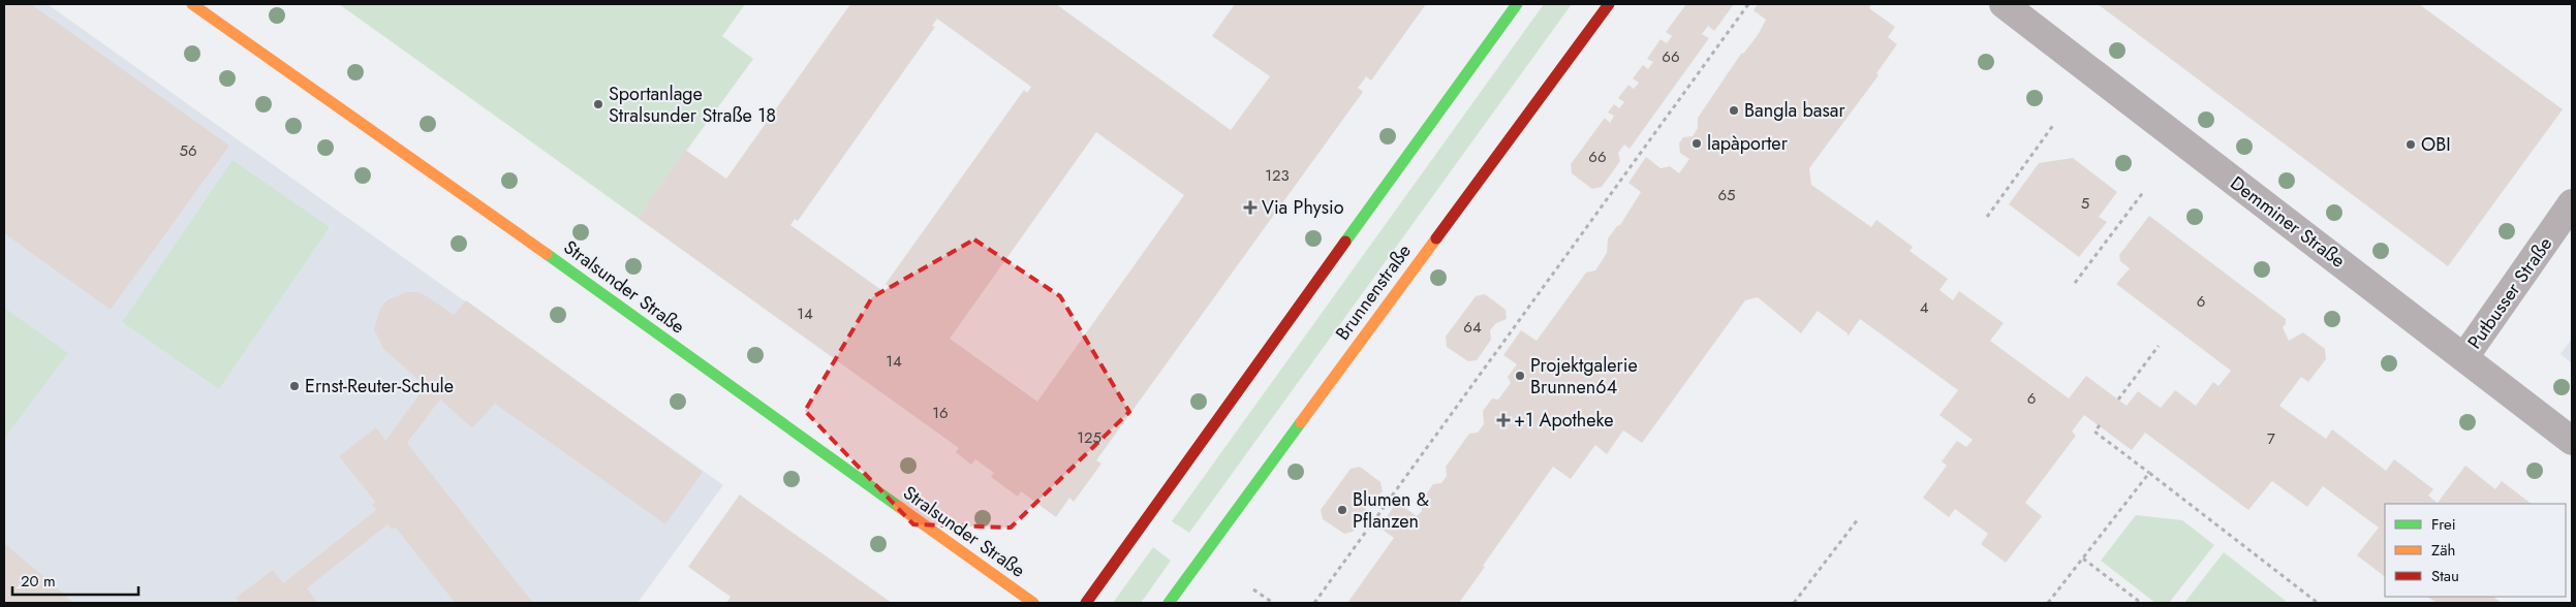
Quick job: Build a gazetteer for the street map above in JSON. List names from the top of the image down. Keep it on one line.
{"streets":{"main road":["Stralsunder Straße","Brunnenstraße"],"street":["Demminer Straße","Putbusser Straße"]},"crossings":[["Demminer Straße","Putbusser Straße"]],"places":{"other":["Sportanlage Stralsunder Straße 18","Bangla basar","lapàporter","OBI","Projektgalerie Brunnen64","Ernst-Reuter-Schule","Blumen & Pflanzen"],"health":["Via Physio","+1 Apotheke"]},"house_numbers":["66","56","66","123","65","5","6","4","14","64","14","6","16","125","7"],"legend":["Frei","Zäh","Stau"],"scale_bar":"20 m"}
